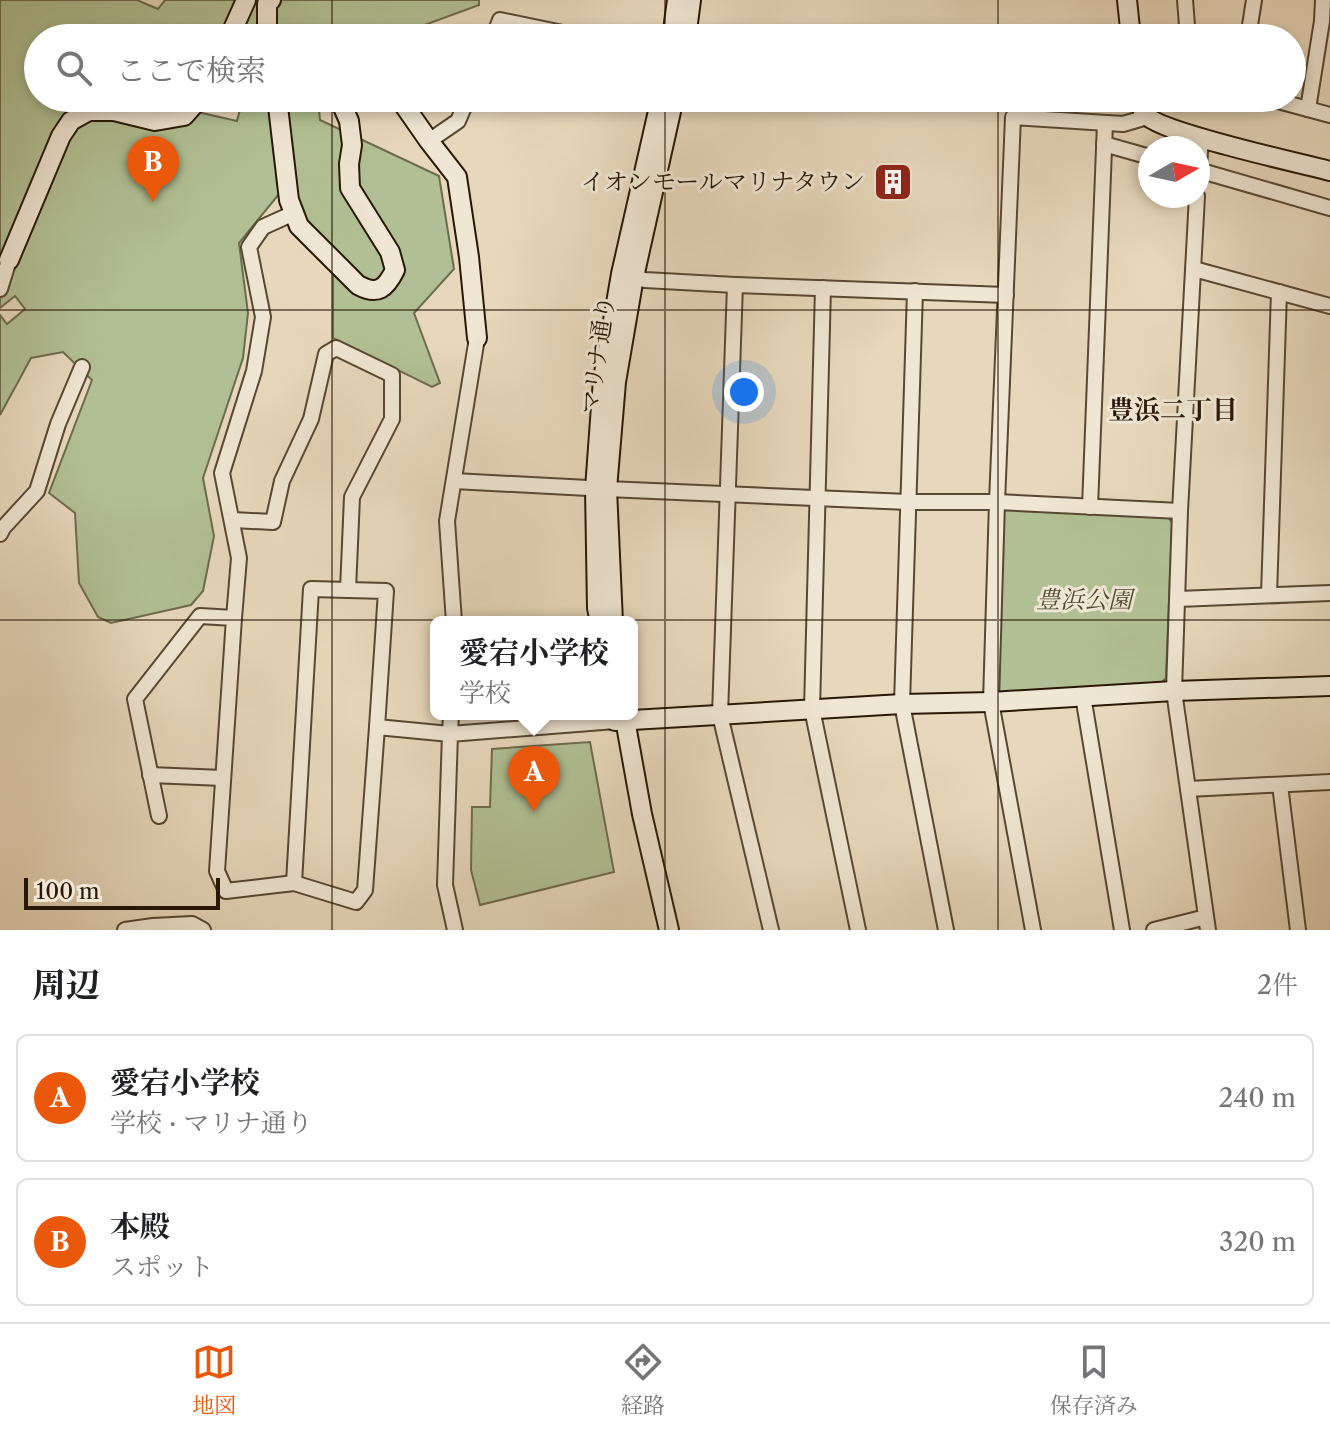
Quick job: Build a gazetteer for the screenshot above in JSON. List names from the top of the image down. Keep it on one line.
{"streets":{"street":["マリナ通り"]},"districts":["豊浜二丁目"],"parks":["豊浜公園"],"places":{"building":["イオンモールマリナタウン"]},"scale_bar":"100 m","north":"right","page":{"search":"ここで検索","pins":["B","A"],"popup":["愛宕小学校","学校"],"scale":"100 m","heading":["周辺","2件"],"list":[{"mark":"A","name":"愛宕小学校","note":"学校 · マリナ通り","value":"240 m"},{"mark":"B","name":"本殿","note":"スポット","value":"320 m"}],"nav":["地図","経路","保存済み"]}}
